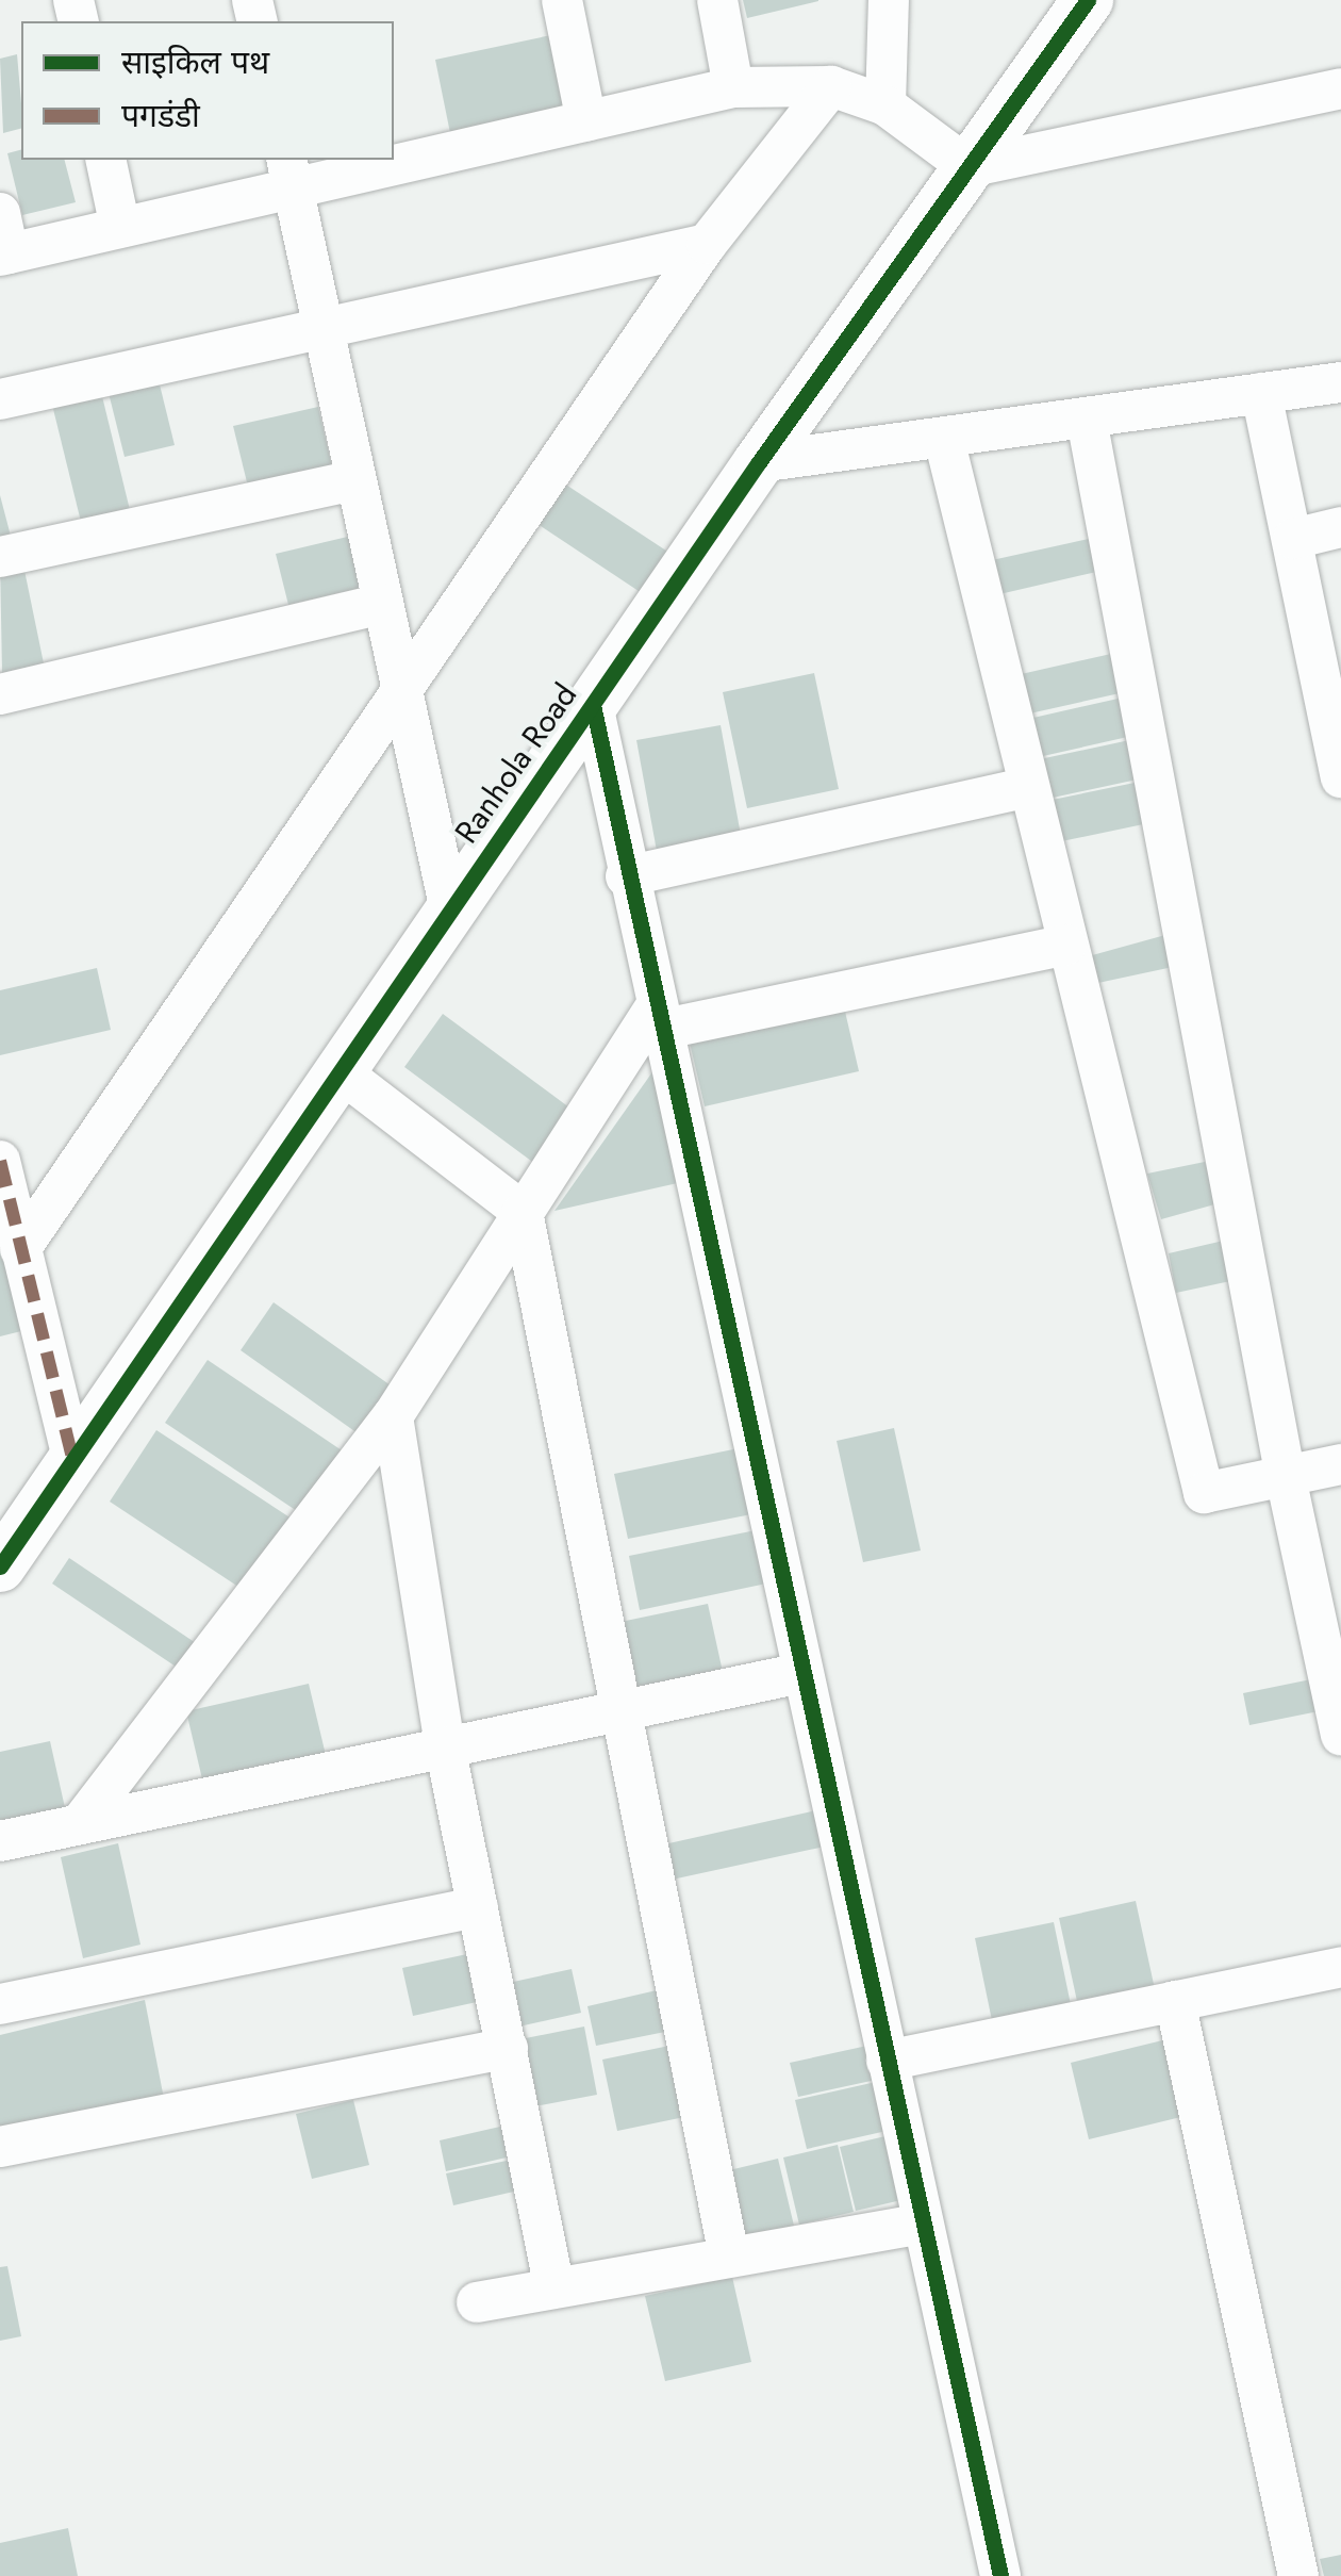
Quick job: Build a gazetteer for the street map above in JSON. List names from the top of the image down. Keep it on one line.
{"streets":{"street":["Ranhola Road"]},"legend":["साइकिल पथ","पगडंडी"]}
